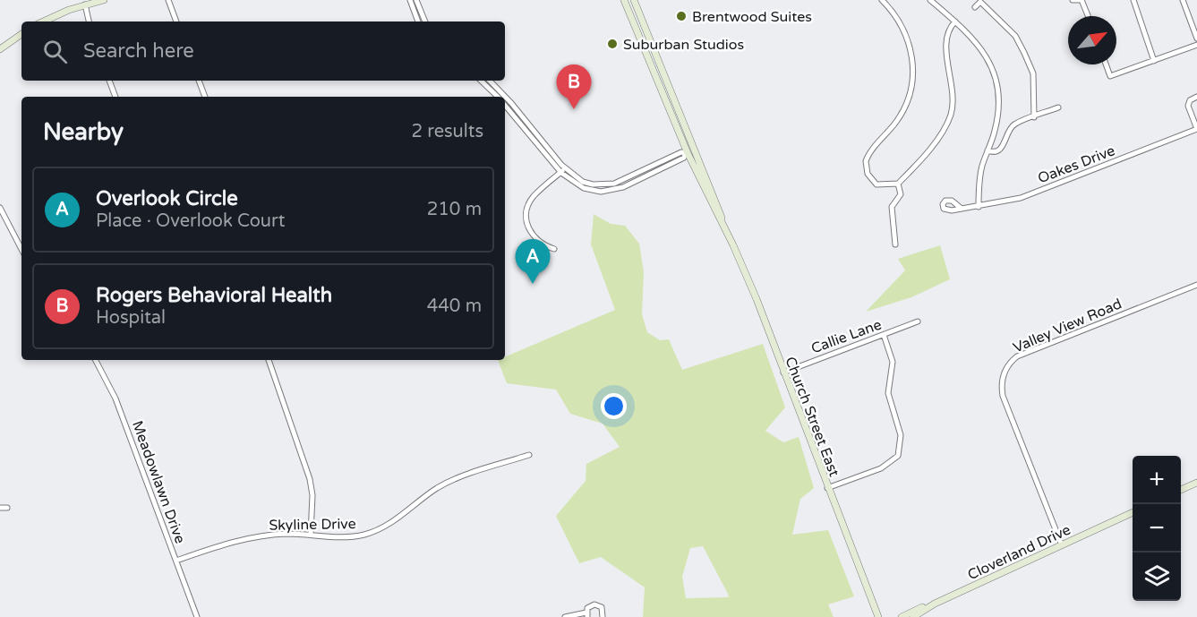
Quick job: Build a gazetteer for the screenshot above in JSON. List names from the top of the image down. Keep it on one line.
{"streets":{"main road":["Church Street East","Cloverland Drive"],"street":["Oakes Drive","Valley View Road","Callie Lane","Meadowlawn Drive","Skyline Drive"]},"crossings":[["Valley View Road","Cloverland Drive"],["Callie Lane","Church Street East"],["Meadowlawn Drive","Skyline Drive"]],"places":["Brentwood Suites","Suburban Studios"],"north":"top right","page":{"search":"Search here","pins":["B","A"],"heading":["Nearby","2 results"],"list":[{"mark":"A","name":"Overlook Circle","note":"Place · Overlook Court","value":"210 m"},{"mark":"B","name":"Rogers Behavioral Health","note":"Hospital","value":"440 m"}],"map_buttons":["+","−"]}}
